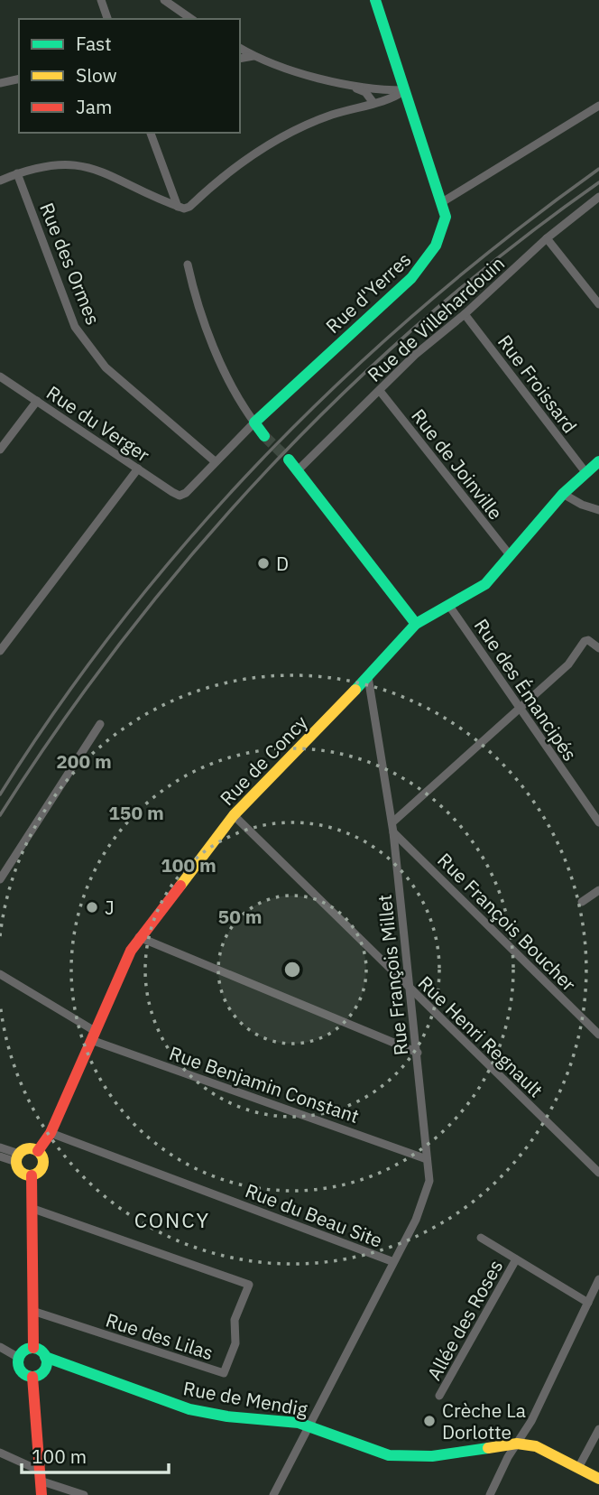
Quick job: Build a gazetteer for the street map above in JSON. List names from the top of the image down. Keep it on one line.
{"streets":{"street":["Rue des Ormes","Rue d'Yerres","Rue de Villehardouin","Rue Froissard","Rue du Verger","Rue de Joinville","Rue des Émancipés","Rue de Concy","Rue François Boucher","Rue François Millet","Rue Henri Regnault","Rue Benjamin Constant","Rue du Beau Site","Allée des Roses","Rue des Lilas","Rue de Mendig"]},"crossings":[["Rue des Ormes","Rue du Verger"],["Rue de Villehardouin","Rue Froissard"],["Rue de Villehardouin","Rue de Joinville"],["Rue Froissard","Rue de Concy"],["Rue de Joinville","Rue de Concy"],["Rue des Émancipés","Rue de Concy"],["Rue de Concy","Rue François Millet"],["Rue de Concy","Rue Henri Regnault"],["Rue de Concy","Rue Benjamin Constant"],["Rue de Concy","Rue du Beau Site"],["Rue de Concy","Rue des Lilas"],["Rue de Concy","Rue de Mendig"],["Rue François Boucher","Rue François Millet"],["Rue François Millet","Rue Henri Regnault"],["Rue François Millet","Rue Benjamin Constant"],["Rue François Millet","Rue du Beau Site"],["Rue du Beau Site","Rue de Mendig"]],"districts":["CONCY"],"places":["D","J","Crèche La Dorlotte"],"legend":["Fast","Slow","Jam"],"scale_bar":"100 m","rings":["200 m","150 m","100 m","50 m"]}
